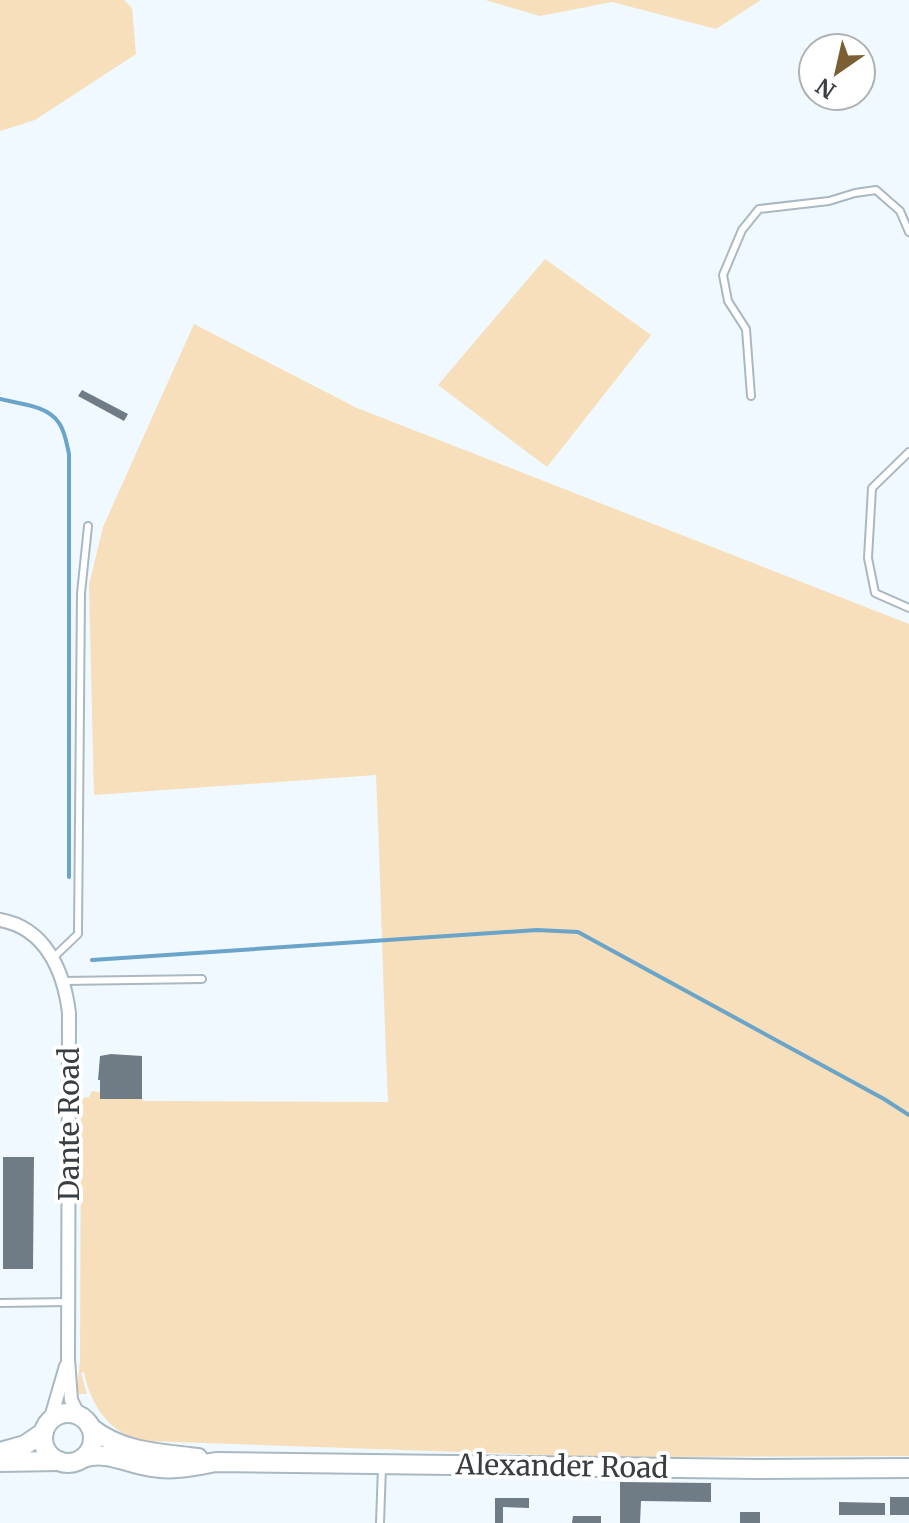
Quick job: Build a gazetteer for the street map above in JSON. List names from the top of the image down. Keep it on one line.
{"streets":{"street":["Dante Road","Alexander Road"]},"north":"bottom left"}
